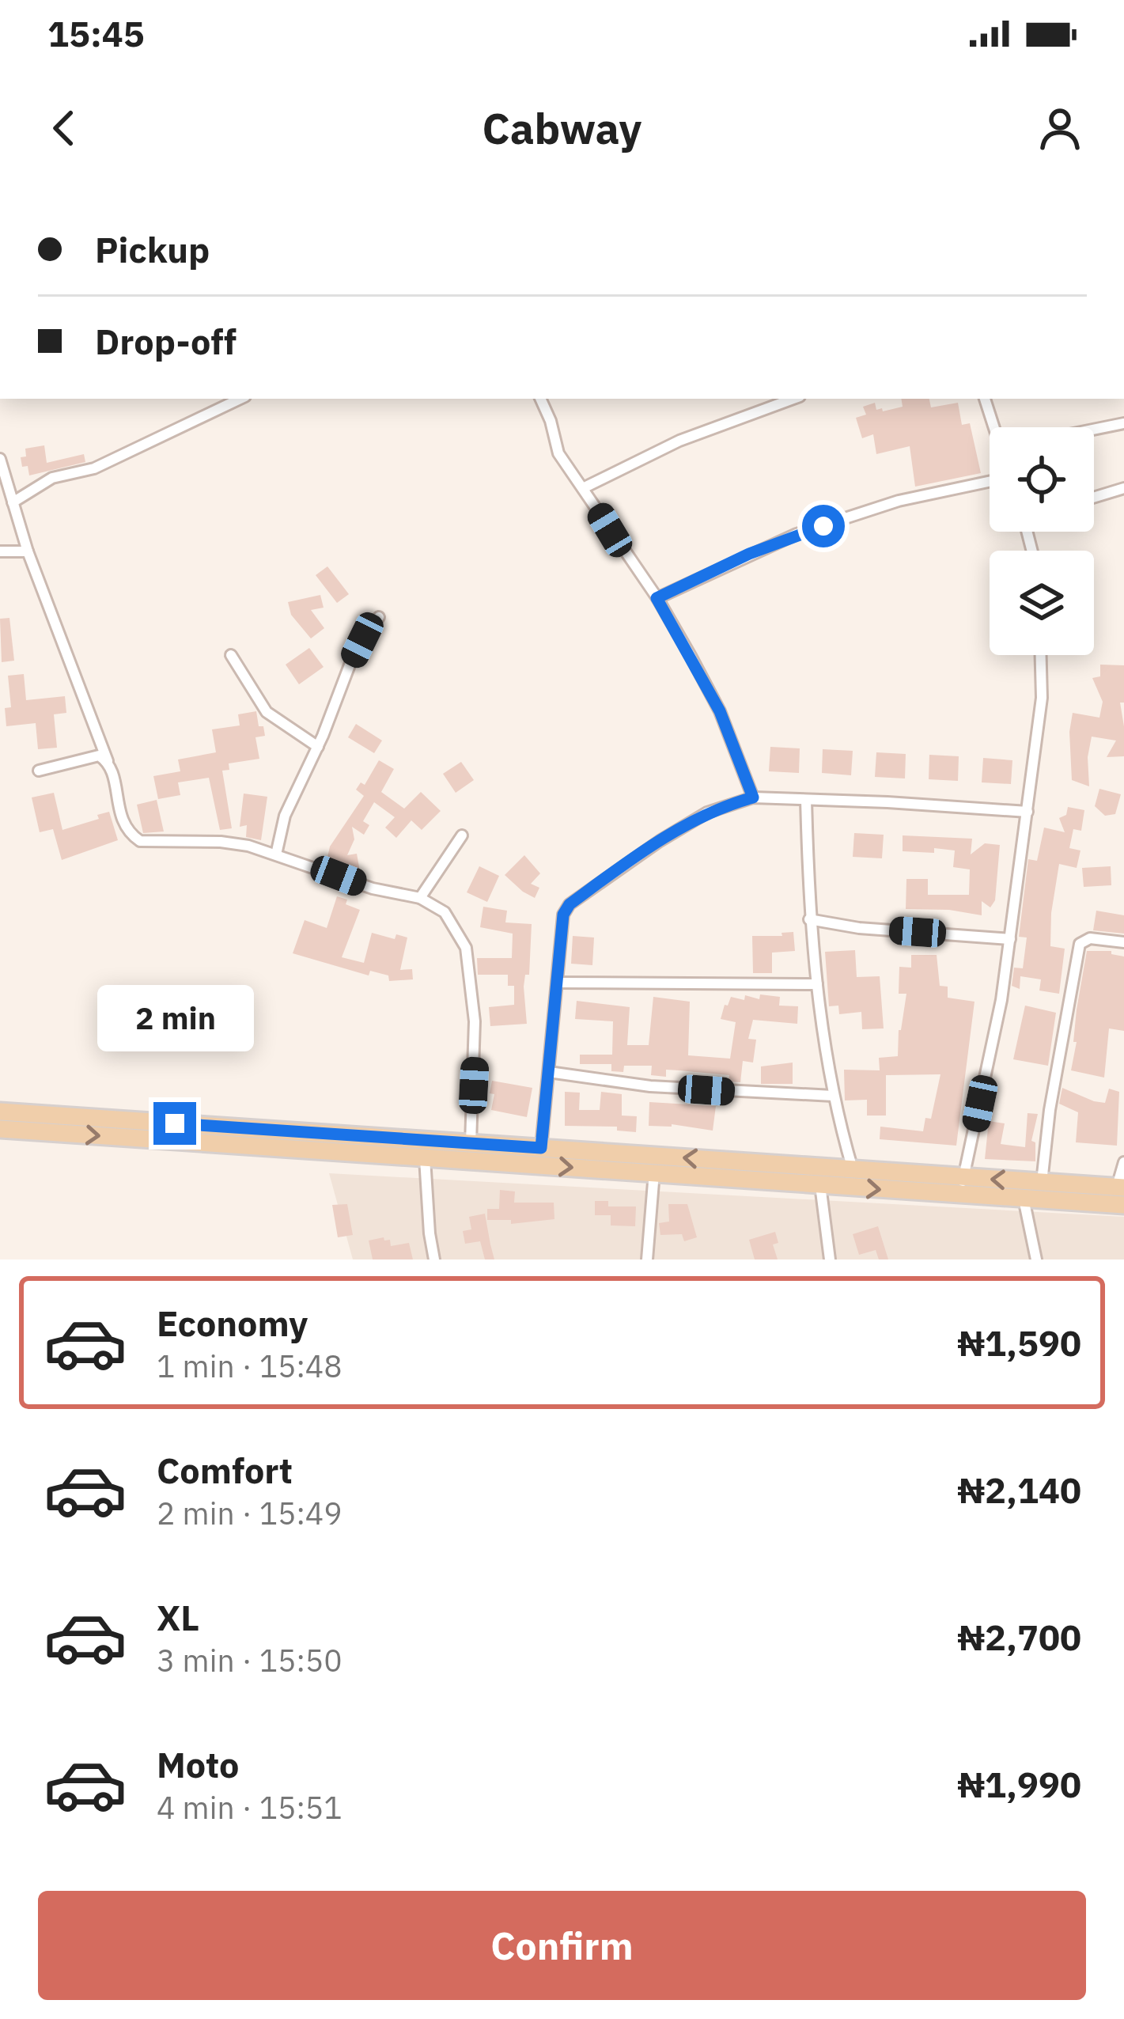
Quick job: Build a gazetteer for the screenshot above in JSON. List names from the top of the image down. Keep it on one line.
{"page":{"status":"15:45","header":"Cabway","banner":["Pickup","Drop-off"],"bubble":"2 min","list":[{"name":"Economy","note":"1 min · 15:48","value":"₦1,590"},{"name":"Comfort","note":"2 min · 15:49","value":"₦2,140"},{"name":"XL","note":"3 min · 15:50","value":"₦2,700"},{"name":"Moto","note":"4 min · 15:51","value":"₦1,990"}],"buttons":"Confirm"}}
